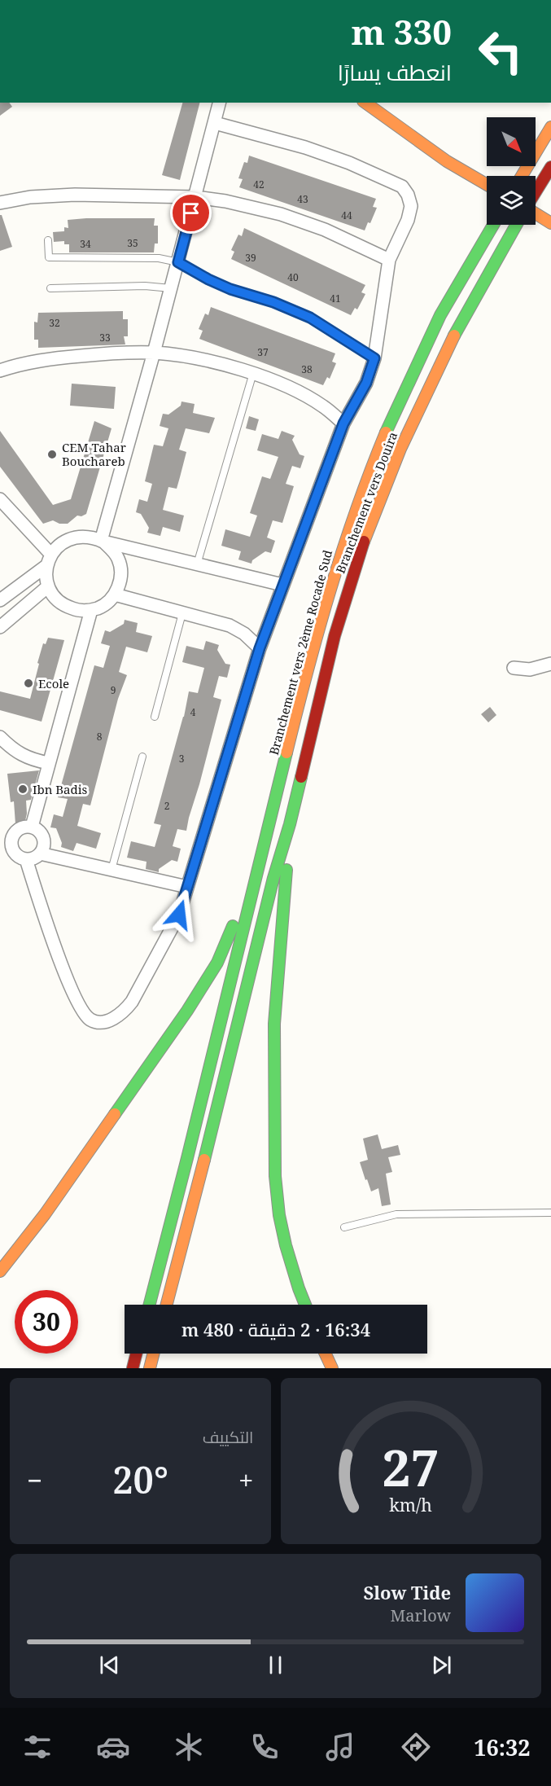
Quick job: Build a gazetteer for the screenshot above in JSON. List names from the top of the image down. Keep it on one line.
{"streets":{"main road":["Branchement vers Douira","Branchement vers 2ème Rocade Sud"]},"places":["CEM Tahar Bouchareb","Ecole","Ibn Badis"],"house_numbers":["42","43","44","35","34","39","40","41","32","33","37","38","9","4","8","3","2"],"north":"bottom right","page":{"turn":["330 m","انعطف يسارًا"],"limit":"30","trip":"16:34 · 2 دقيقة · 480 m","tile":"التكييف","heat":["−","20°","+"],"song":["Slow Tide","Marlow"],"tabs":"16:32","gauge":["27","km/h"]}}
